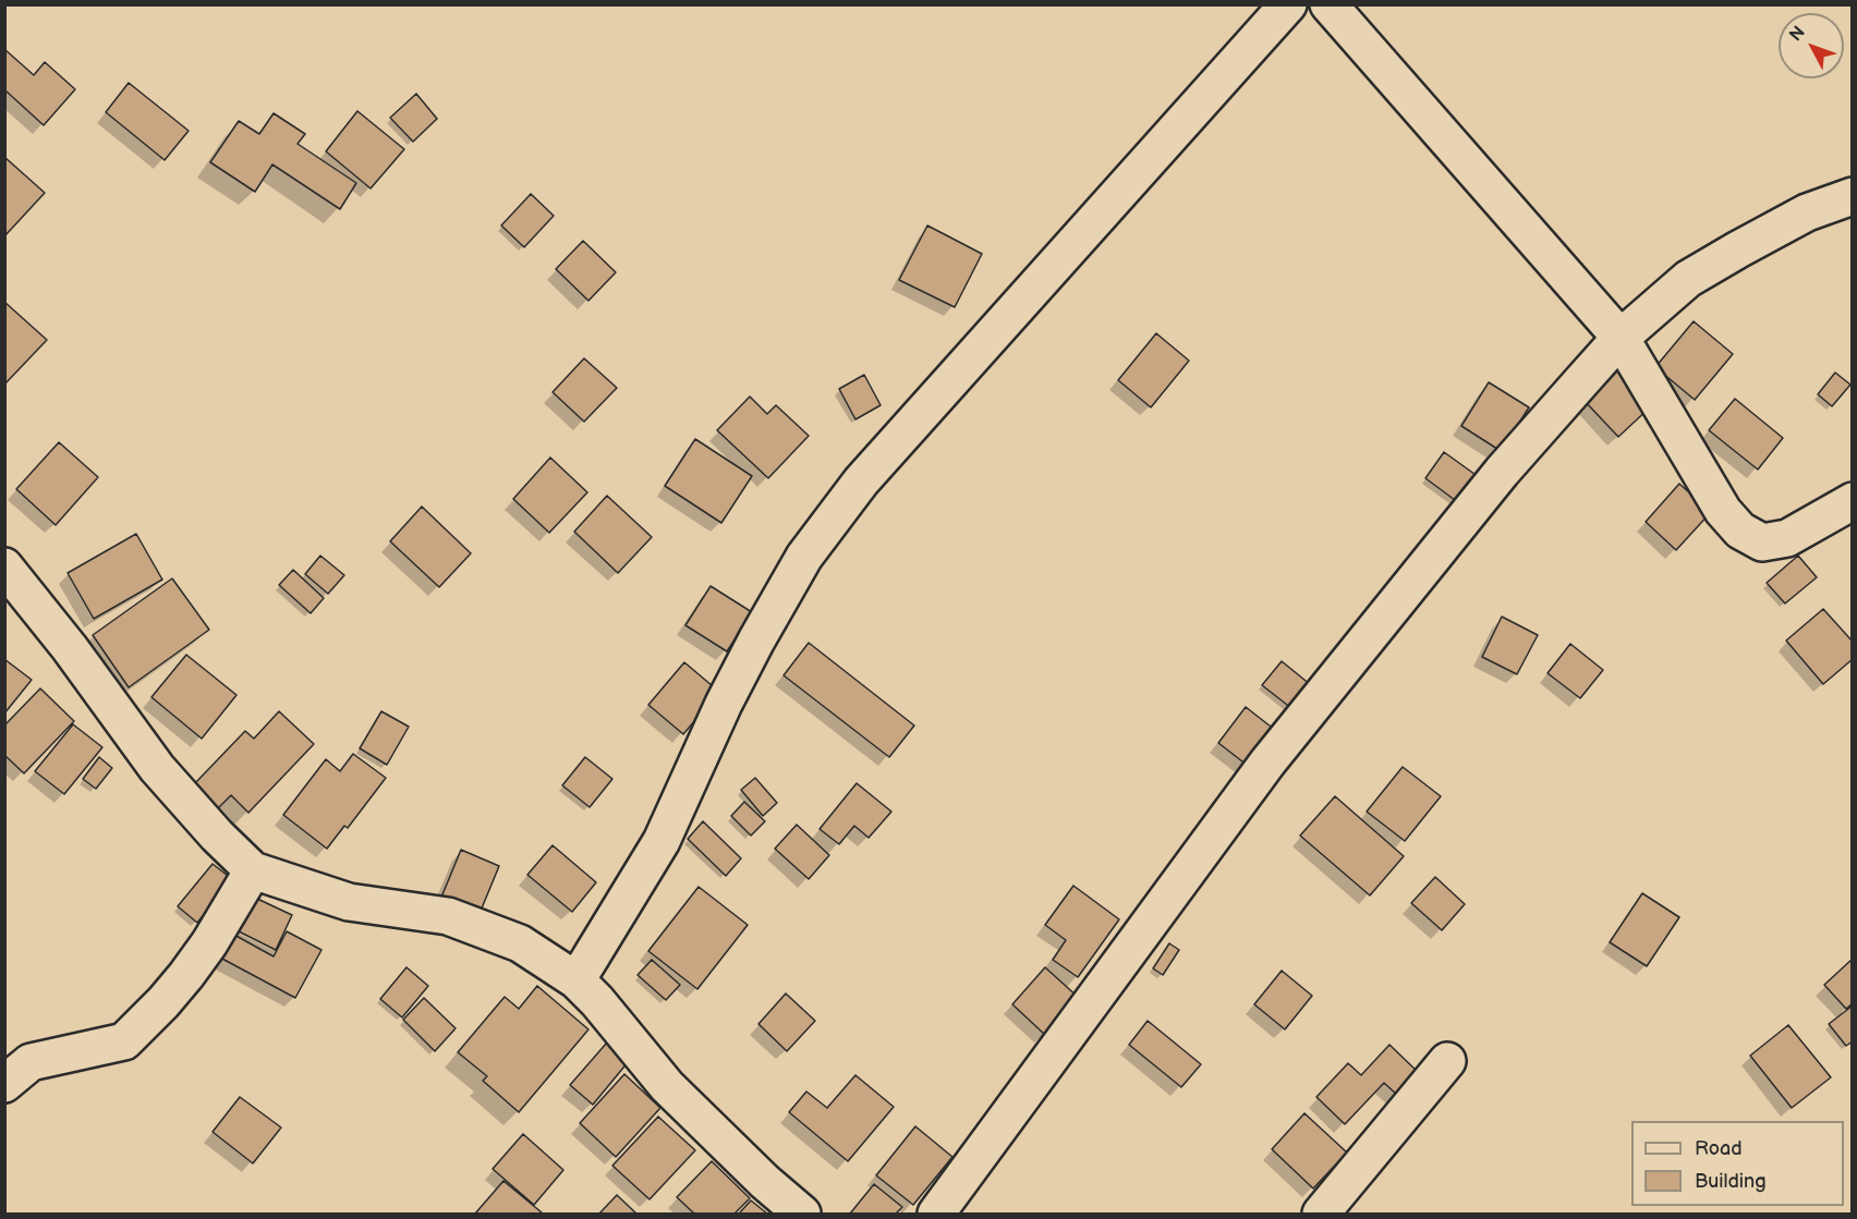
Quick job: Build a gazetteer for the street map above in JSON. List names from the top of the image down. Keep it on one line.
{"legend":["Road","Building"],"north":"top left"}
